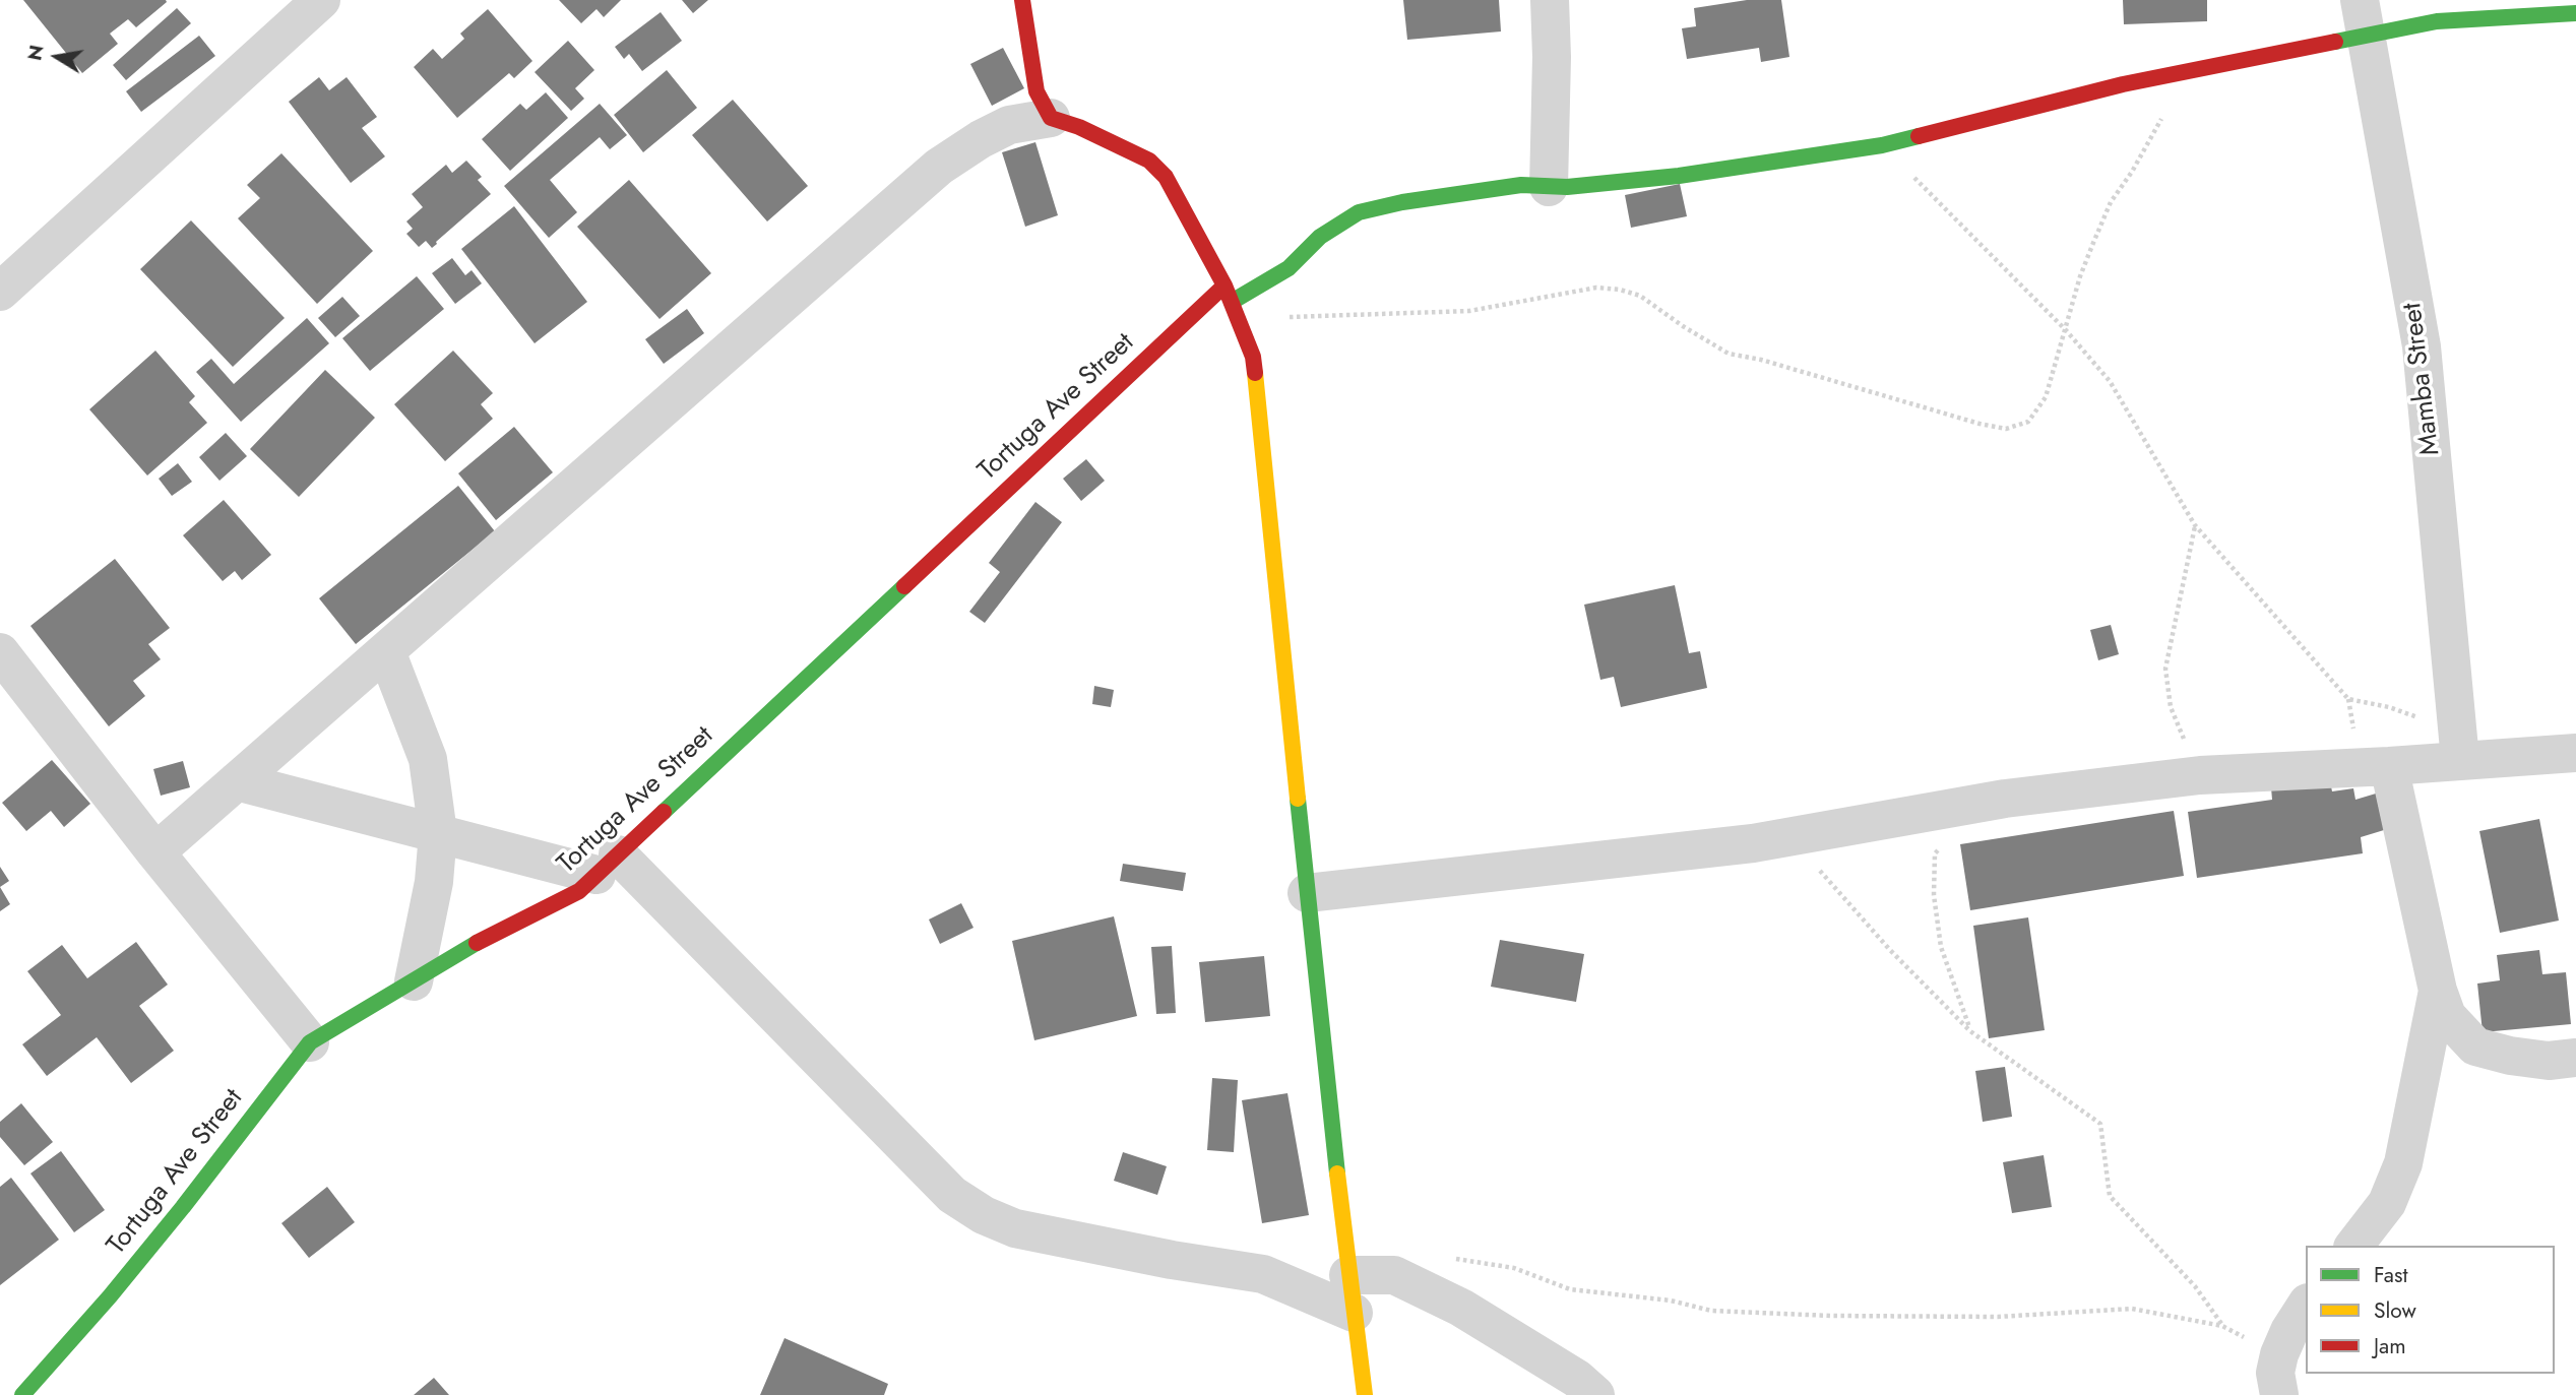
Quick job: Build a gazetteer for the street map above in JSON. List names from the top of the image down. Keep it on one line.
{"streets":{"street":["Mamba Street","Tortuga Ave Street"]},"legend":["Fast","Slow","Jam"],"north":"left"}
